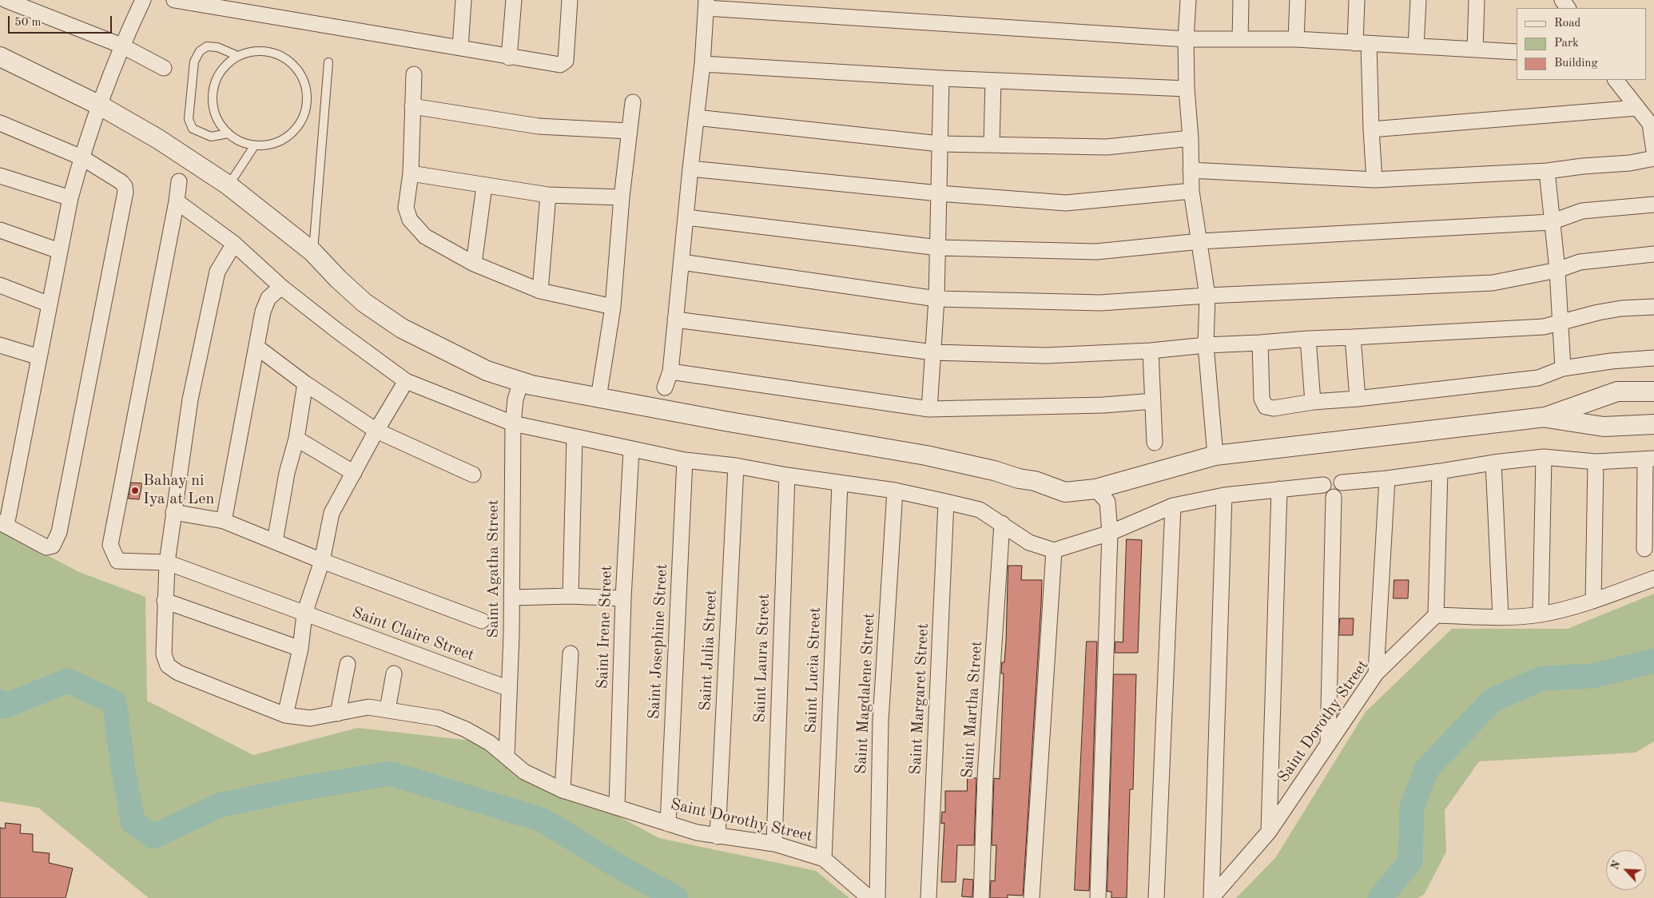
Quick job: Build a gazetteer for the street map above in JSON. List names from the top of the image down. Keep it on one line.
{"streets":{"street":["Saint Agatha Street","Saint Irene Street","Saint Claire Street","Saint Josephine Street","Saint Julia Street","Saint Laura Street","Saint Lucia Street","Saint Magdalene Street","Saint Margaret Street","Saint Martha Street","Saint Dorothy Street"]},"crossings":[["Saint Agatha Street","Saint Claire Street"],["Saint Agatha Street","Saint Dorothy Street"],["Saint Irene Street","Saint Dorothy Street"],["Saint Claire Street","Saint Dorothy Street"],["Saint Josephine Street","Saint Dorothy Street"],["Saint Julia Street","Saint Dorothy Street"],["Saint Laura Street","Saint Dorothy Street"],["Saint Lucia Street","Saint Dorothy Street"]],"places":["Bahay ni Iya at Len"],"legend":["Road","Park","Building"],"scale_bar":"50 m","north":"top left"}
